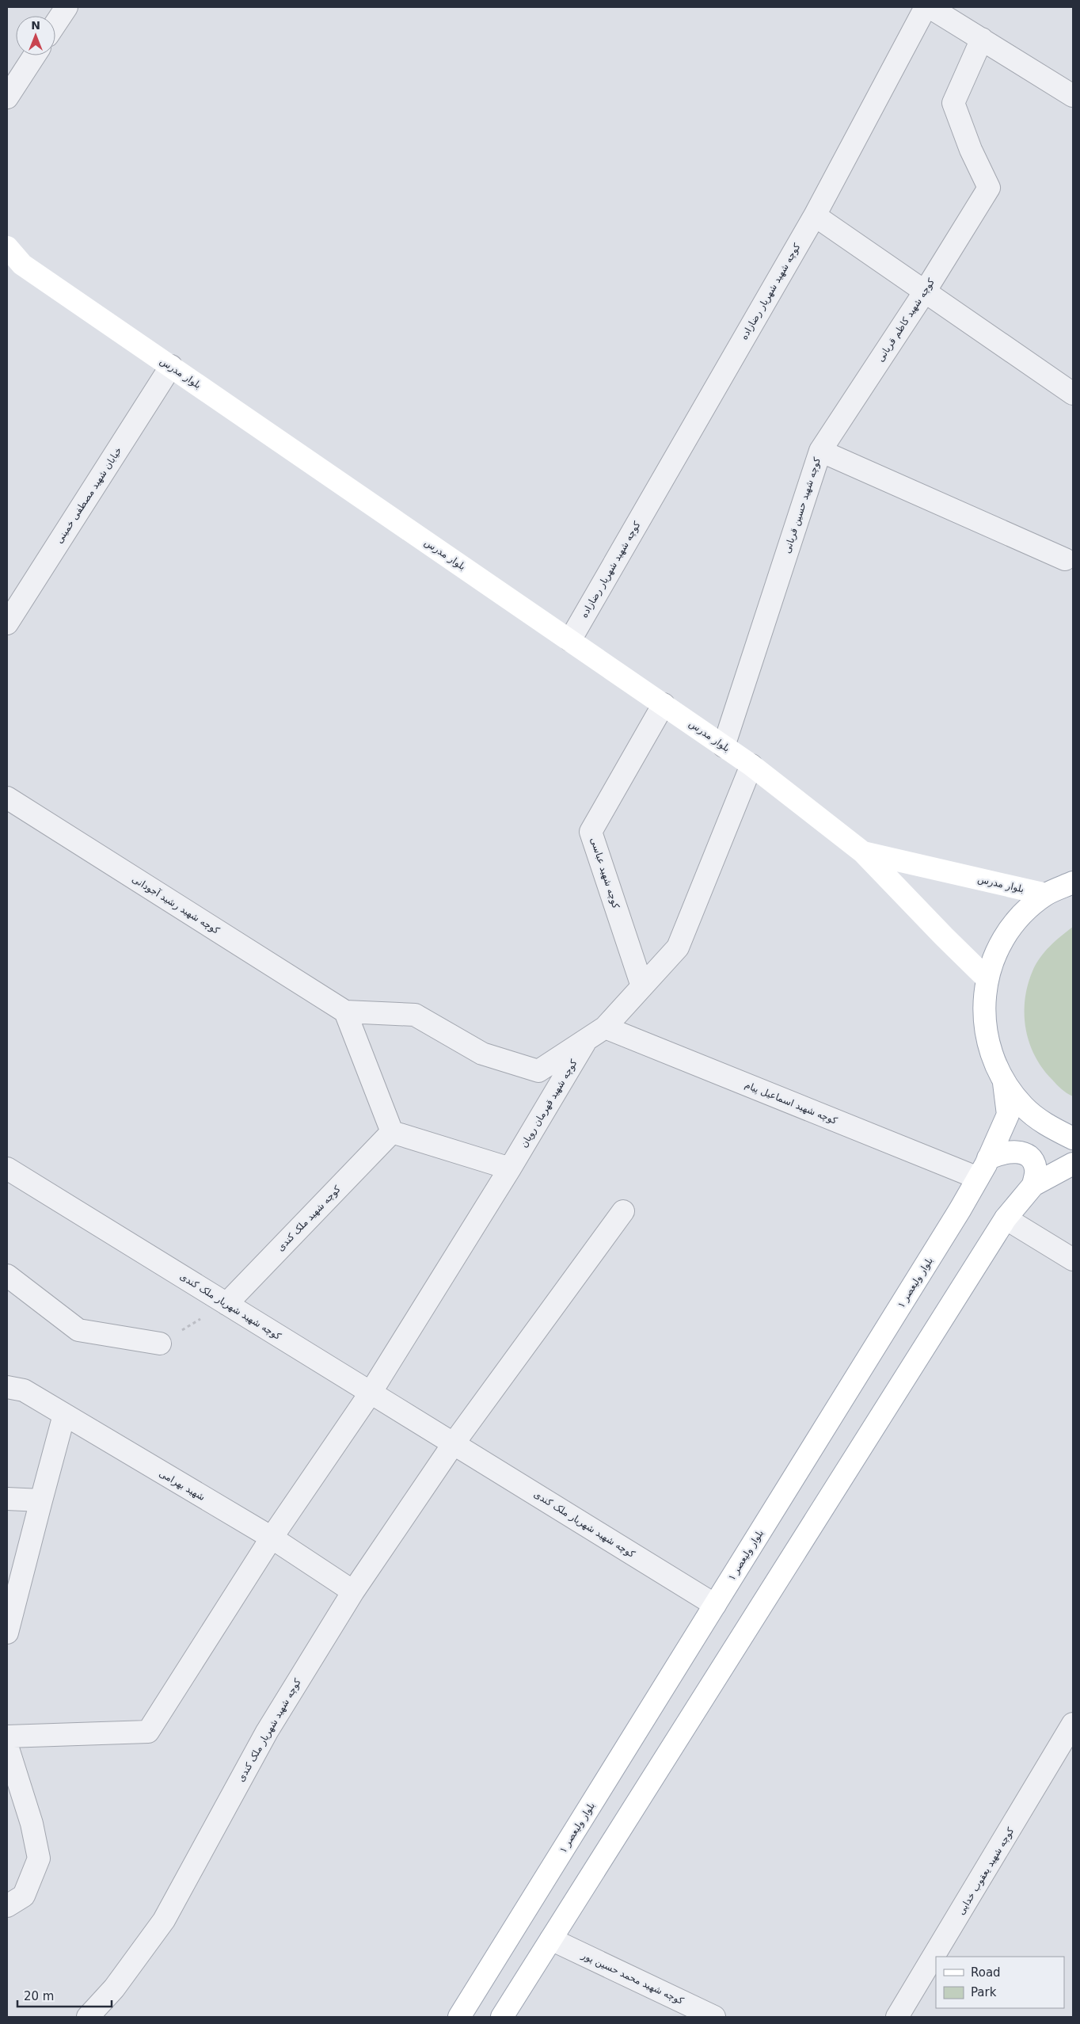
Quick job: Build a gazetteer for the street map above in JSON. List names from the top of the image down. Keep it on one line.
{"streets":{"main road":["بلوار مدرس","بلوار ولیعصر ۱"],"street":["کوچه شهید شهریار رضازاده","کوچه شهید کاظم قربانی","خیابان شهید مصطفی خمینی","کوچه شهید حسین قربانی","کوچه شهید عباسی","کوچه شهید رشید آجودانی","کوچه شهید اسماعیل پیام","کوچه شهید قهرمان رویان","کوچه شهید ملک کندی","کوچه شهید شهریار ملک کندی","شهید بهرامی","کوچه شهید یعقوب خدایی","کوچه شهید محمد حسین پور"]},"crossings":[["کوچه شهید شهریار رضازاده","بلوار مدرس"],["کوچه شهید کاظم قربانی","کوچه شهید حسین قربانی"],["بلوار مدرس","خیابان شهید مصطفی خمینی"],["بلوار مدرس","کوچه شهید حسین قربانی"],["بلوار مدرس","کوچه شهید عباسی"],["کوچه شهید اسماعیل پیام","کوچه شهید قهرمان رویان"],["کوچه شهید اسماعیل پیام","بلوار ولیعصر ۱"],["کوچه شهید قهرمان رویان","کوچه شهید شهریار ملک کندی"],["کوچه شهید قهرمان رویان","شهید بهرامی"],["کوچه شهید ملک کندی","کوچه شهید شهریار ملک کندی"],["بلوار ولیعصر ۱","کوچه شهید شهریار ملک کندی"],["کوچه شهید شهریار ملک کندی","شهید بهرامی"]],"legend":["Road","Park"],"scale_bar":"20 m","north":"top"}
